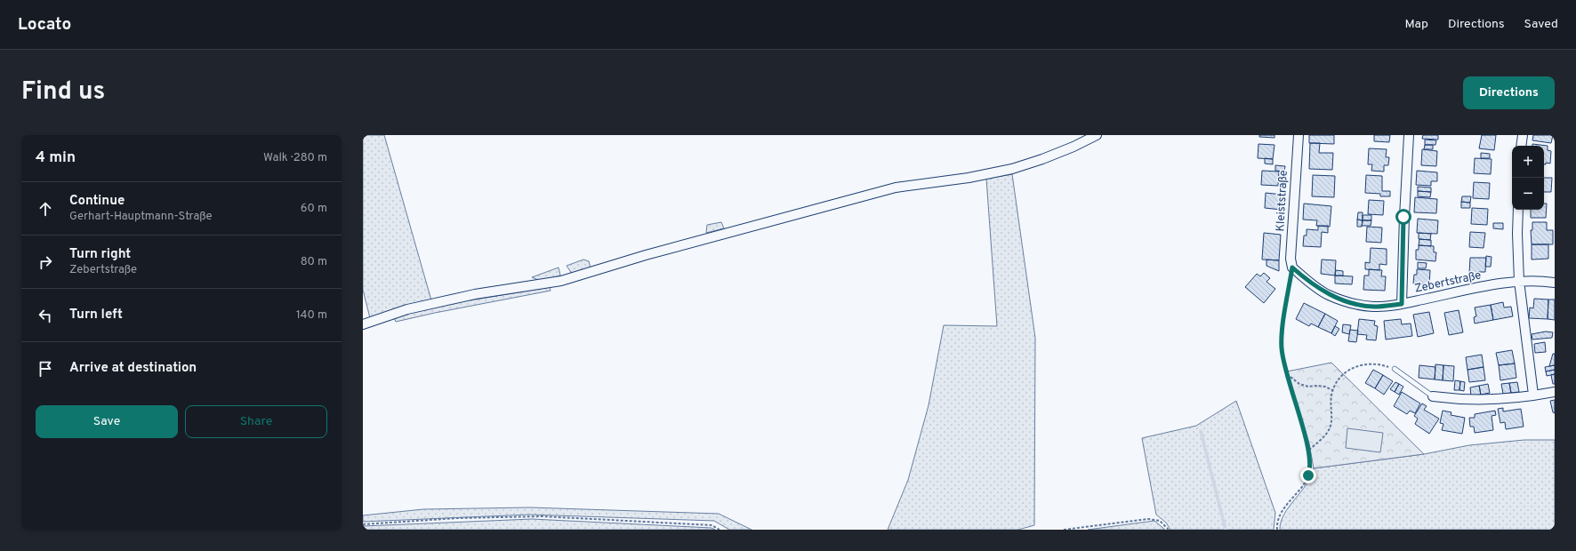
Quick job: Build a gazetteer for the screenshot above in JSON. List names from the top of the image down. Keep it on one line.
{"streets":{"street":["Kleiststraße","Zebertstraße"]},"crossings":[["Kleiststraße","Zebertstraße"]],"page":{"header":"Locato","nav":["Map","Directions","Saved"],"title":"Find us","buttons":["Directions",["Save","Share"]],"heading":["4 min","Walk · 280 m"],"map_buttons":["+","−"],"list":[["Continue","Gerhart-Hauptmann-Straße","60 m"],["Turn right","Zebertstraße","80 m"],["Turn left","140 m"],"Arrive at destination"]}}
